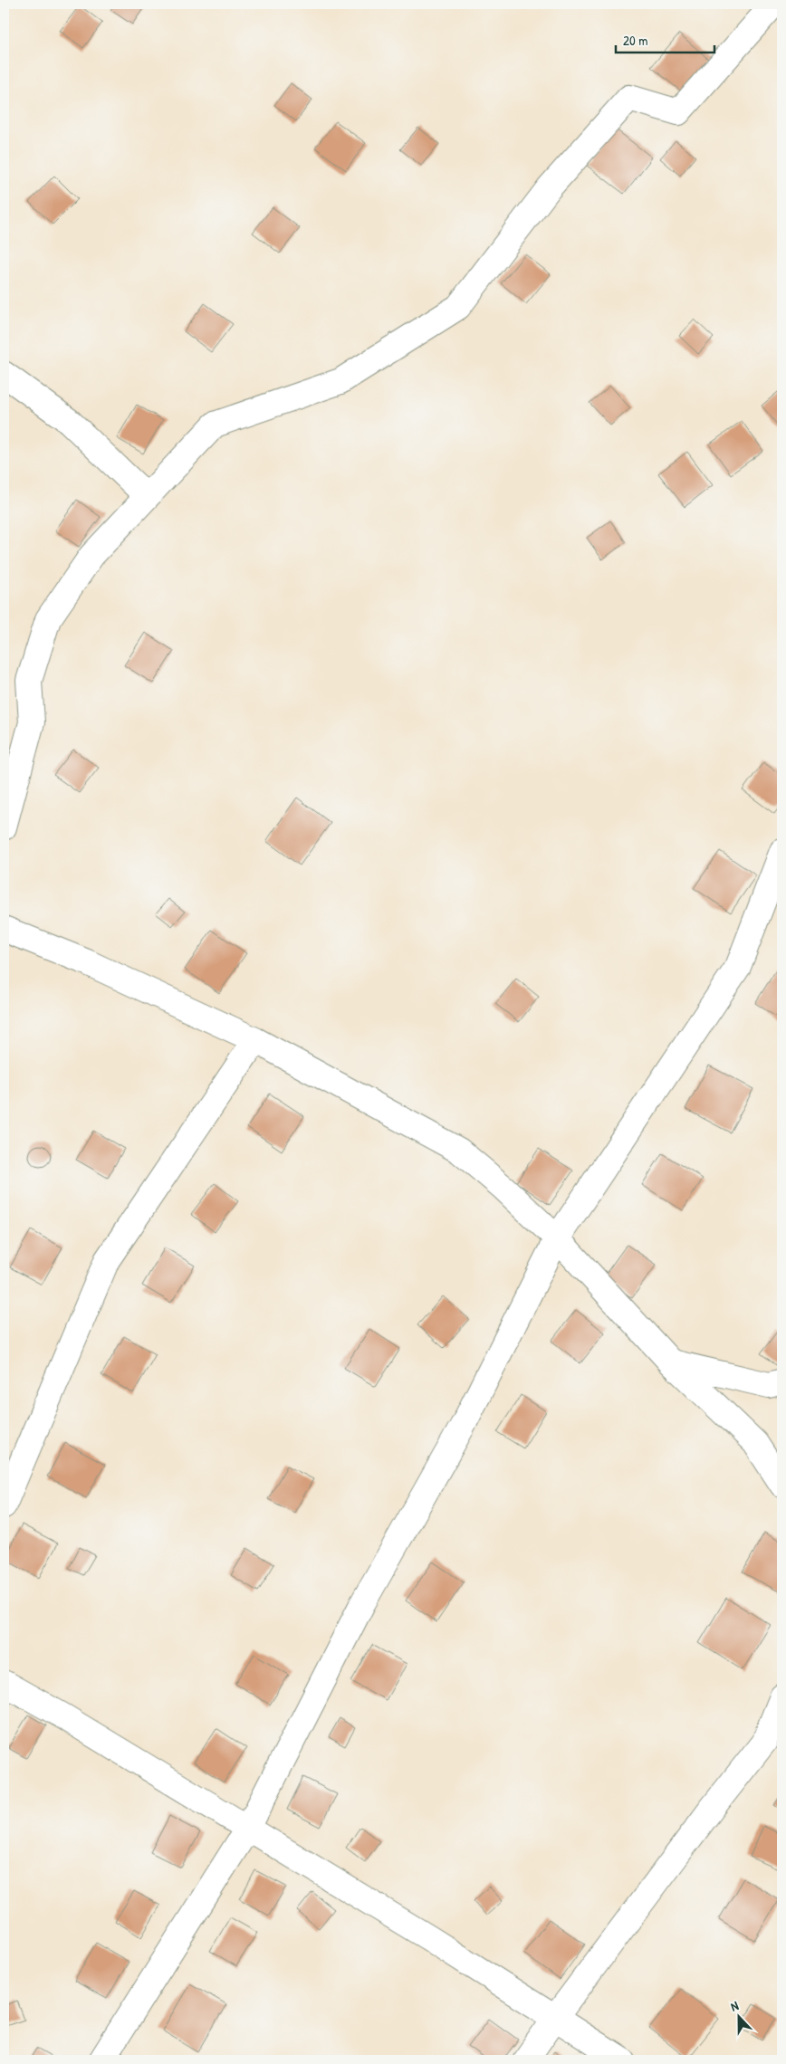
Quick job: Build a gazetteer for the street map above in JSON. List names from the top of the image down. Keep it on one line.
{"scale_bar":"20 m","north":"top"}
